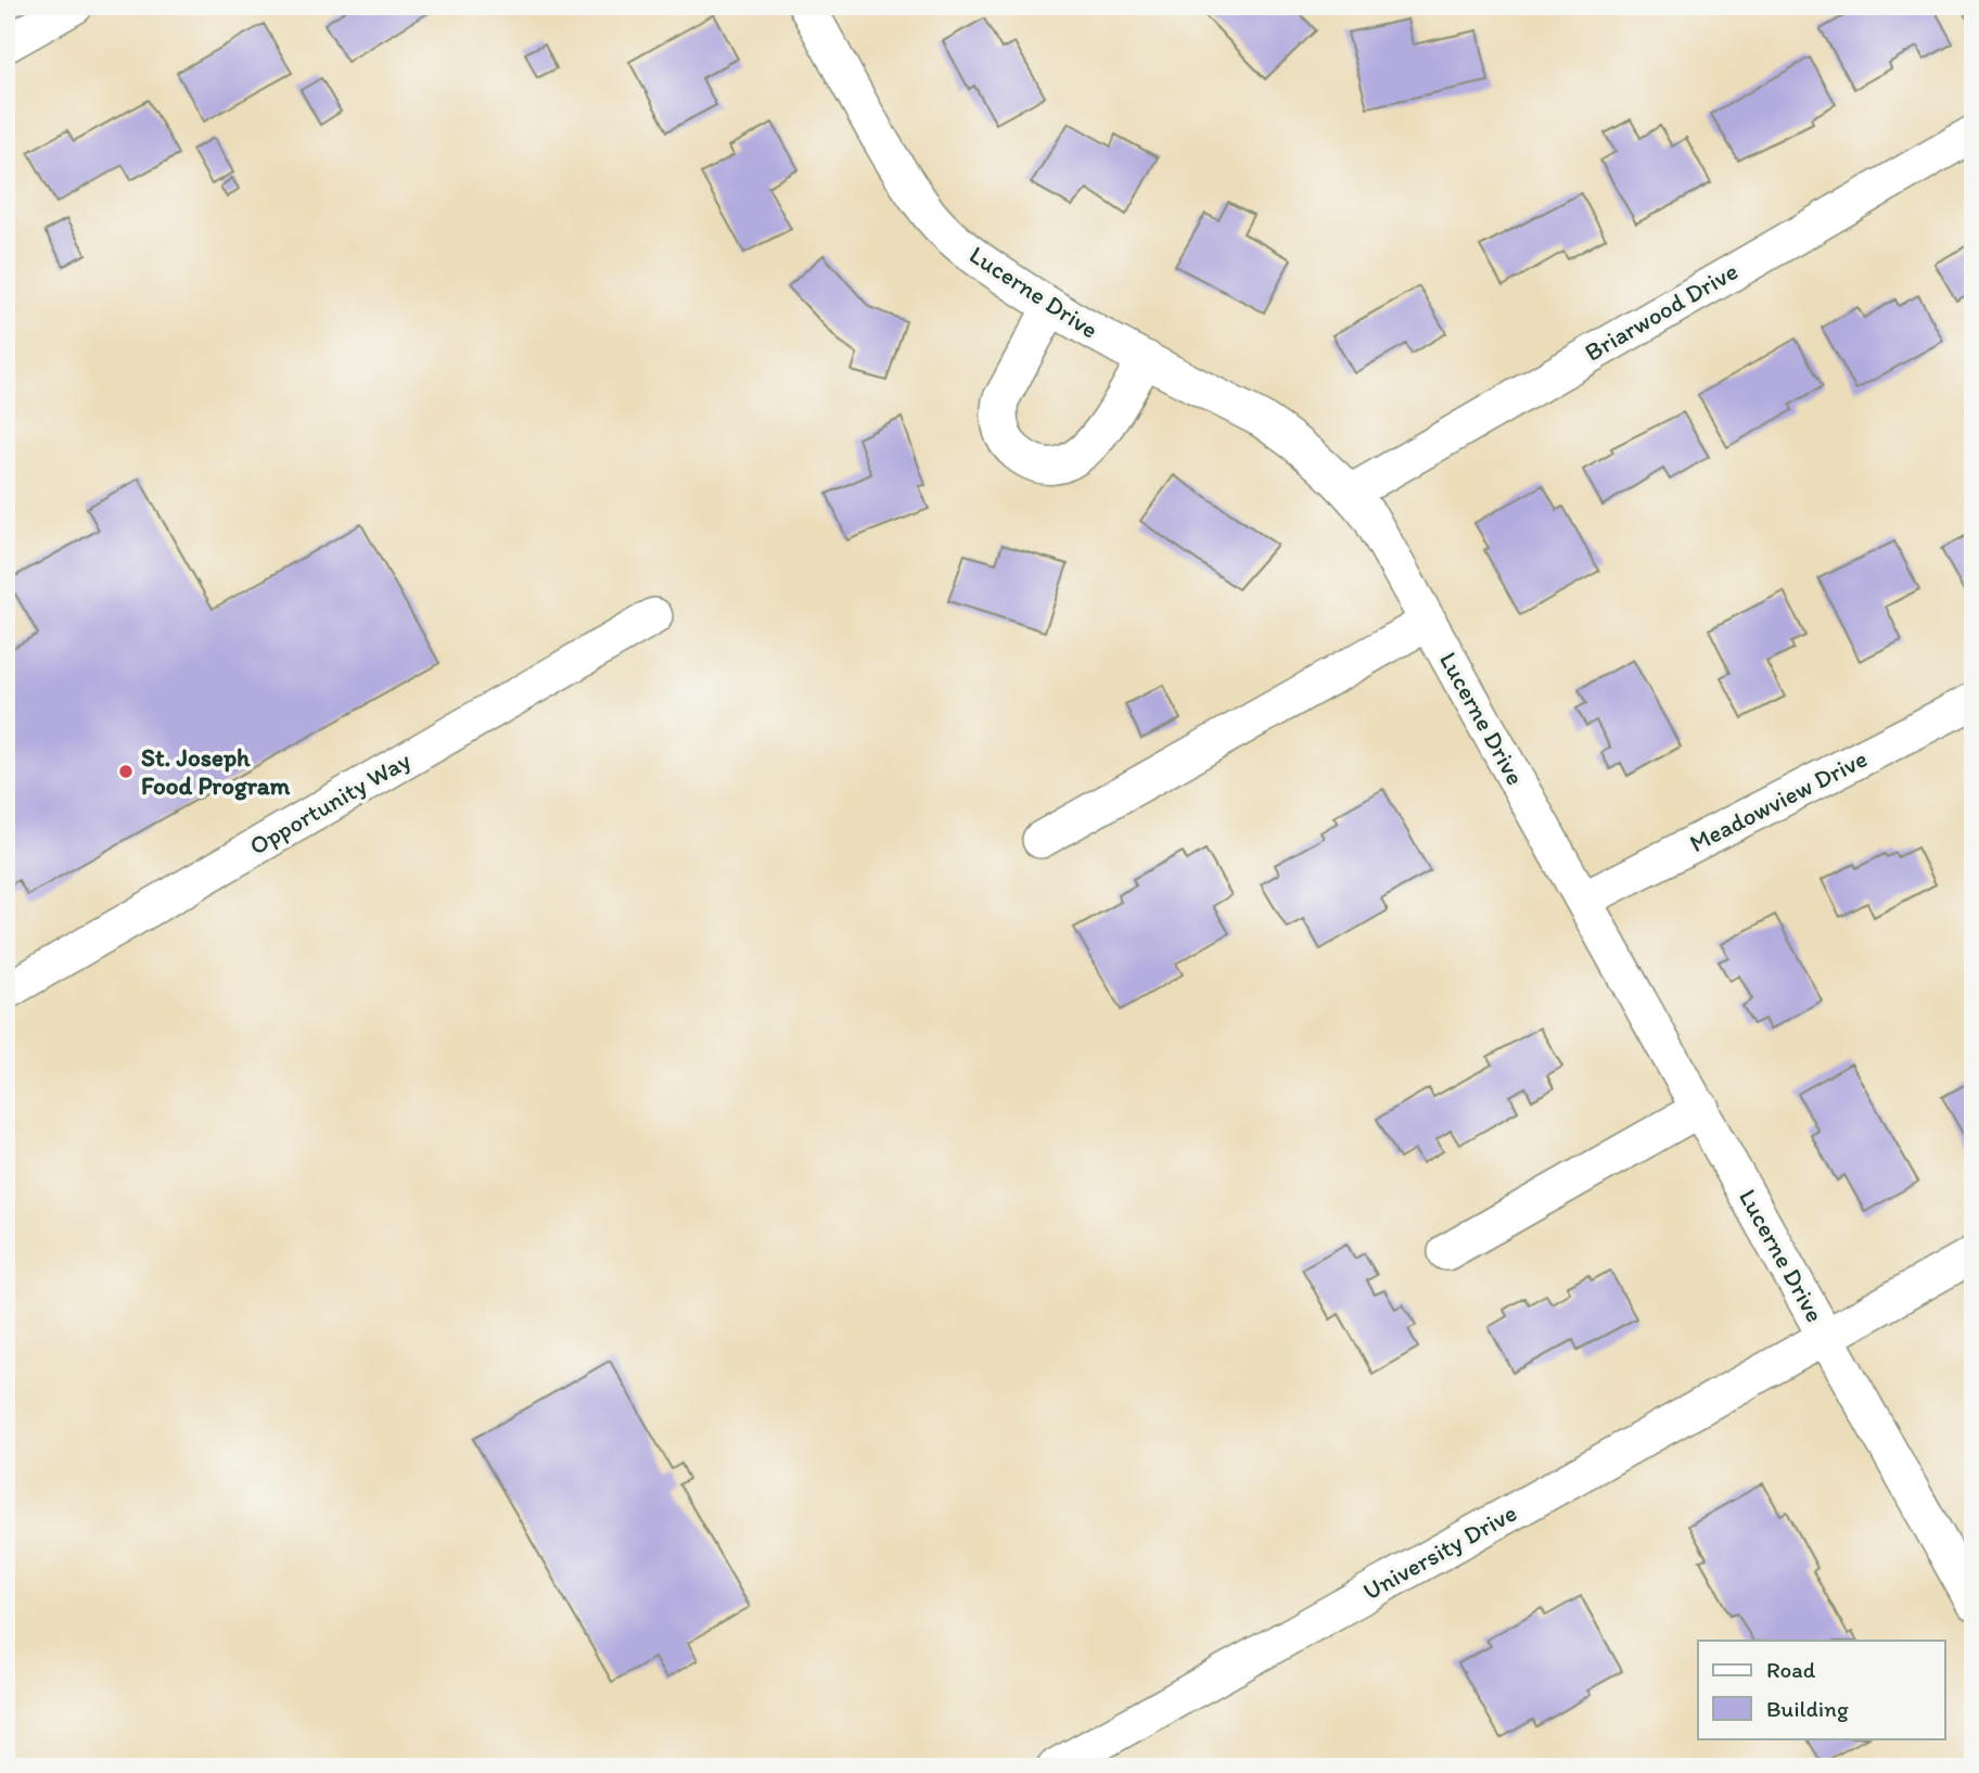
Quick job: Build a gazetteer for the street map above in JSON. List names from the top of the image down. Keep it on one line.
{"streets":{"street":["Lucerne Drive","Briarwood Drive","Meadowview Drive","Opportunity Way","University Drive"]},"crossings":[["Lucerne Drive","Briarwood Drive"],["Lucerne Drive","Meadowview Drive"],["Lucerne Drive","University Drive"]],"places":["St. Joseph Food Program"],"legend":["Road","Building"]}
